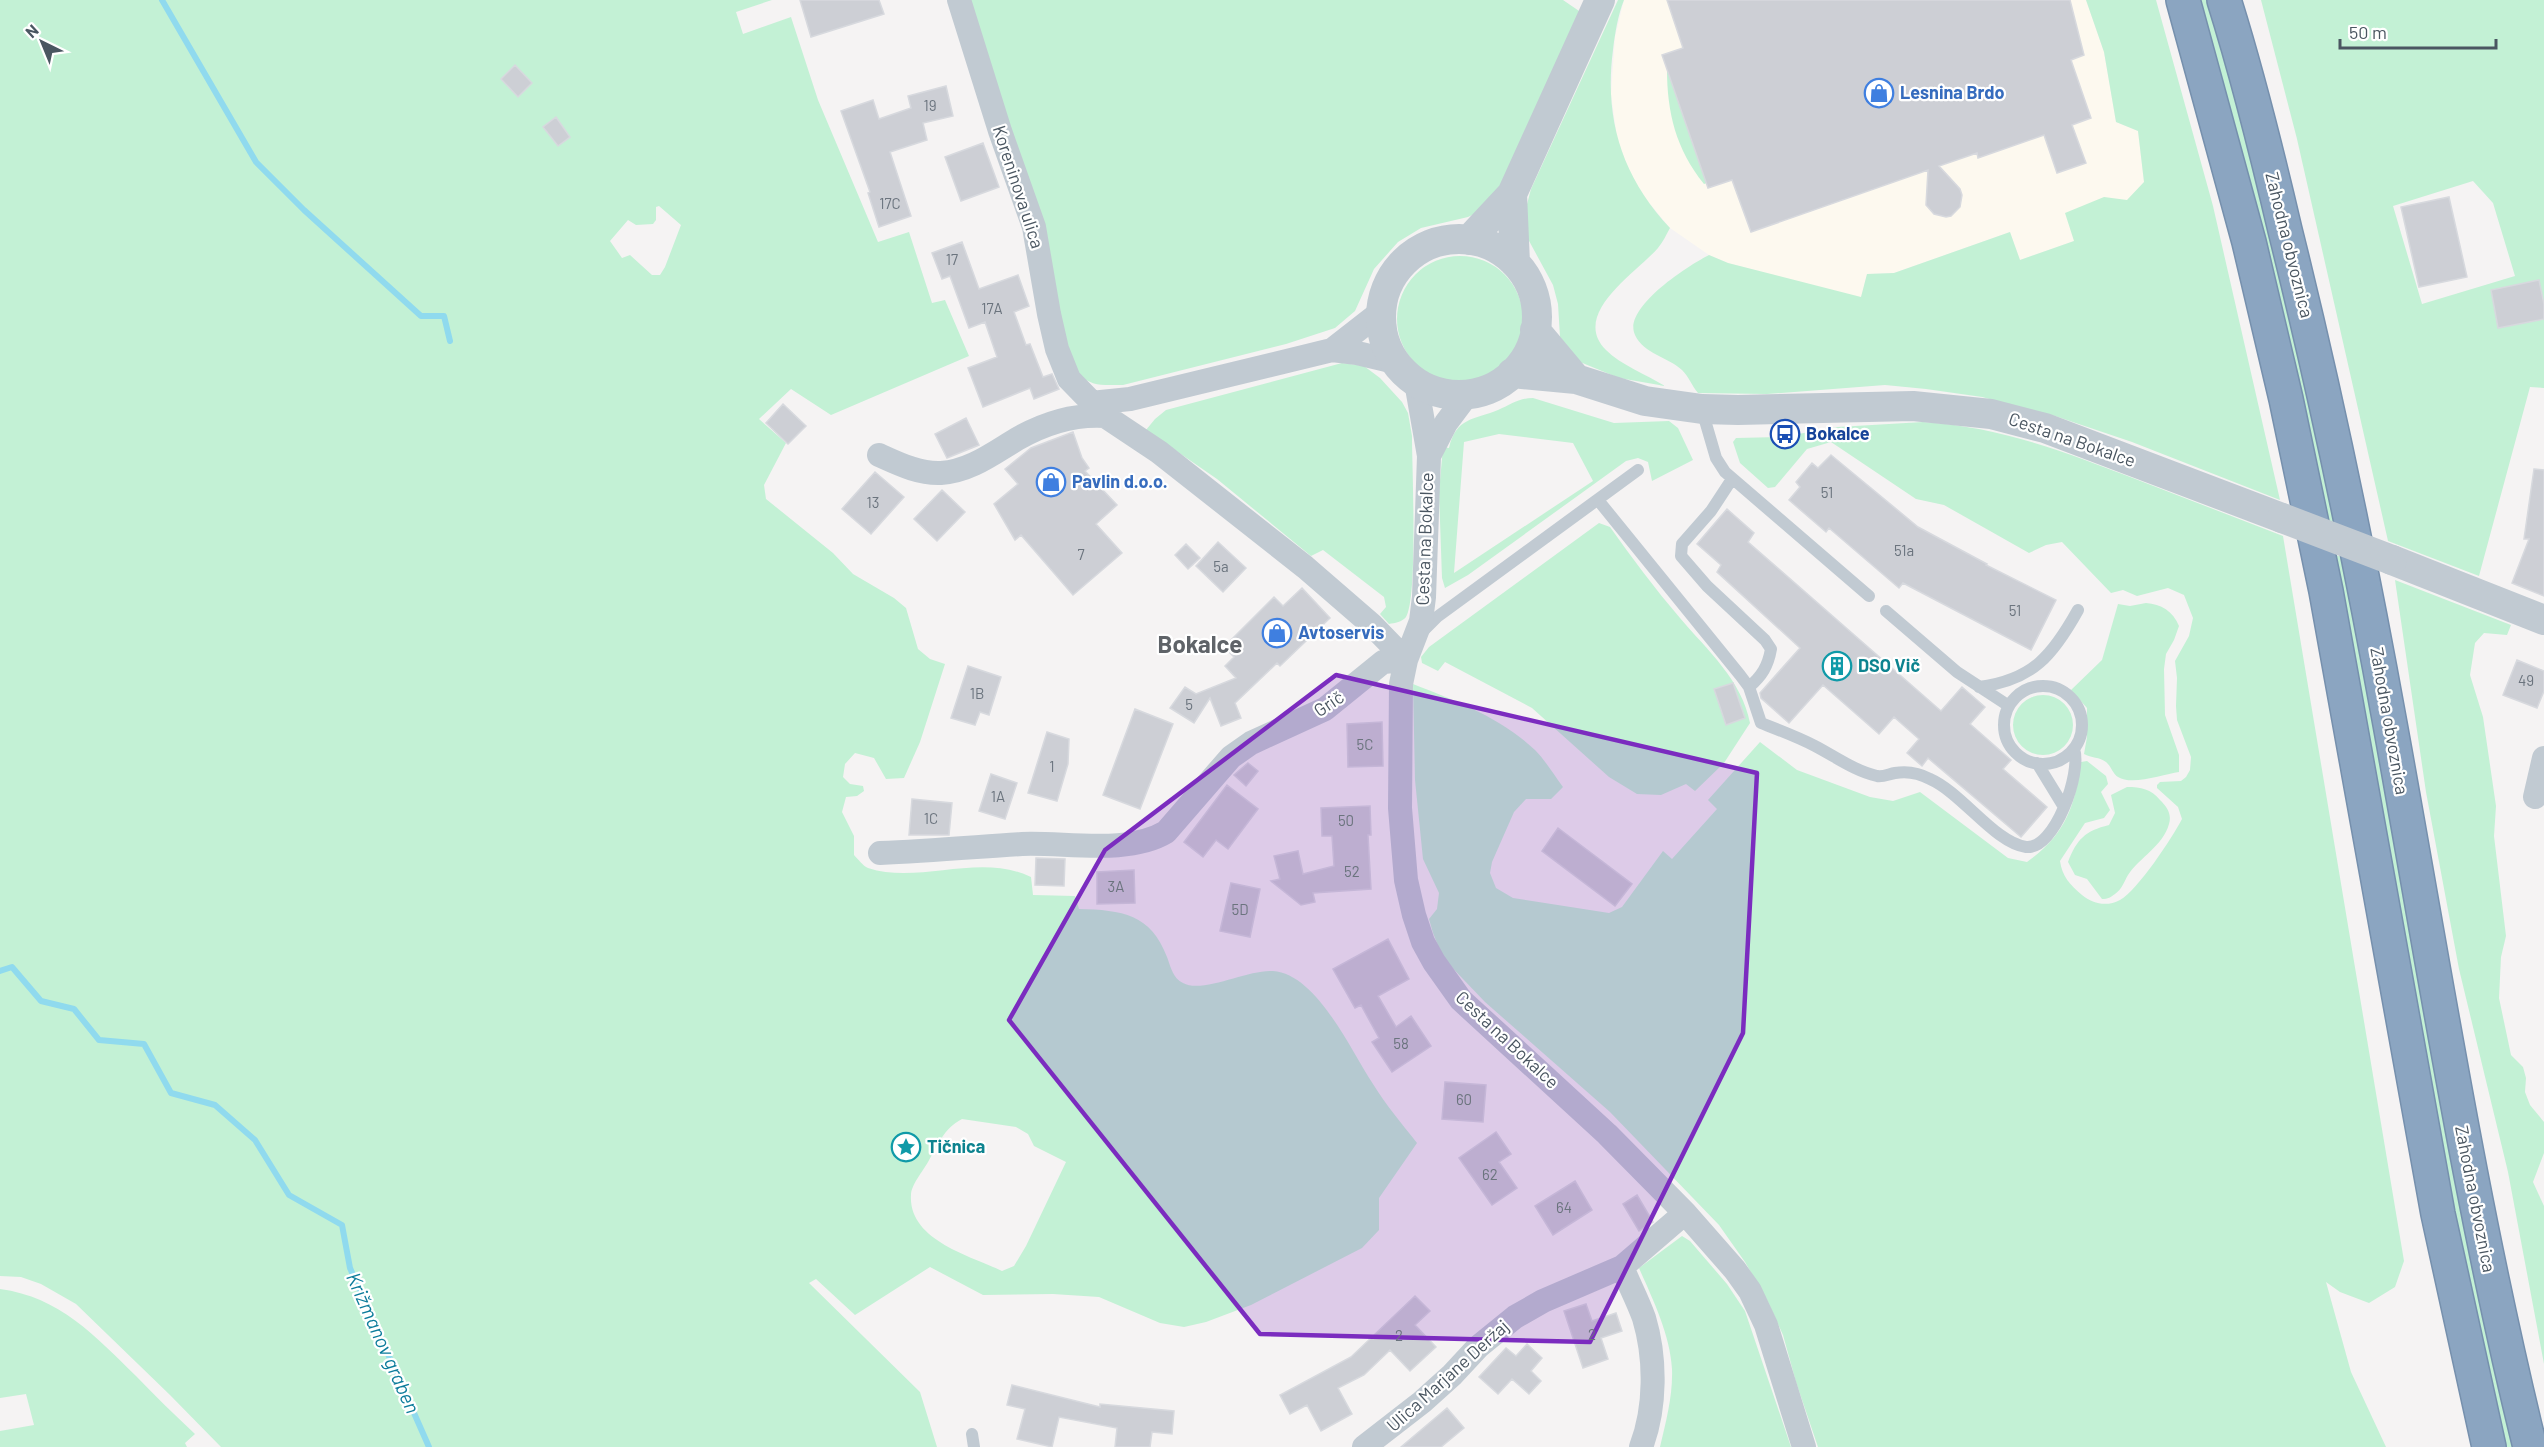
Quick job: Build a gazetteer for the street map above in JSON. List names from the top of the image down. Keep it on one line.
{"streets":{"highway":["Zahodna obvoznica"],"street":["Koreninova ulica","Cesta na Bokalce","Grič","Ulica Marjane Deržaj"]},"crossings":[["Cesta na Bokalce","Grič"],["Cesta na Bokalce","Ulica Marjane Deržaj"]],"districts":["Bokalce"],"water":["Križmanov graben"],"places":{"shop":["Lesnina Brdo","Pavlin d.o.o.","Avtoservis"],"bus stop":["Bokalce"],"building":["DSO Vič"],"place":["Tičnica"]},"house_numbers":["19","17C","17","17A","51","13","51a","7","5a","51","49","1B","5","5C","1","1A","1C","50","52","3A","5D","58","60","62","64","2","2"],"scale_bar":"50 m","north":"top left"}
